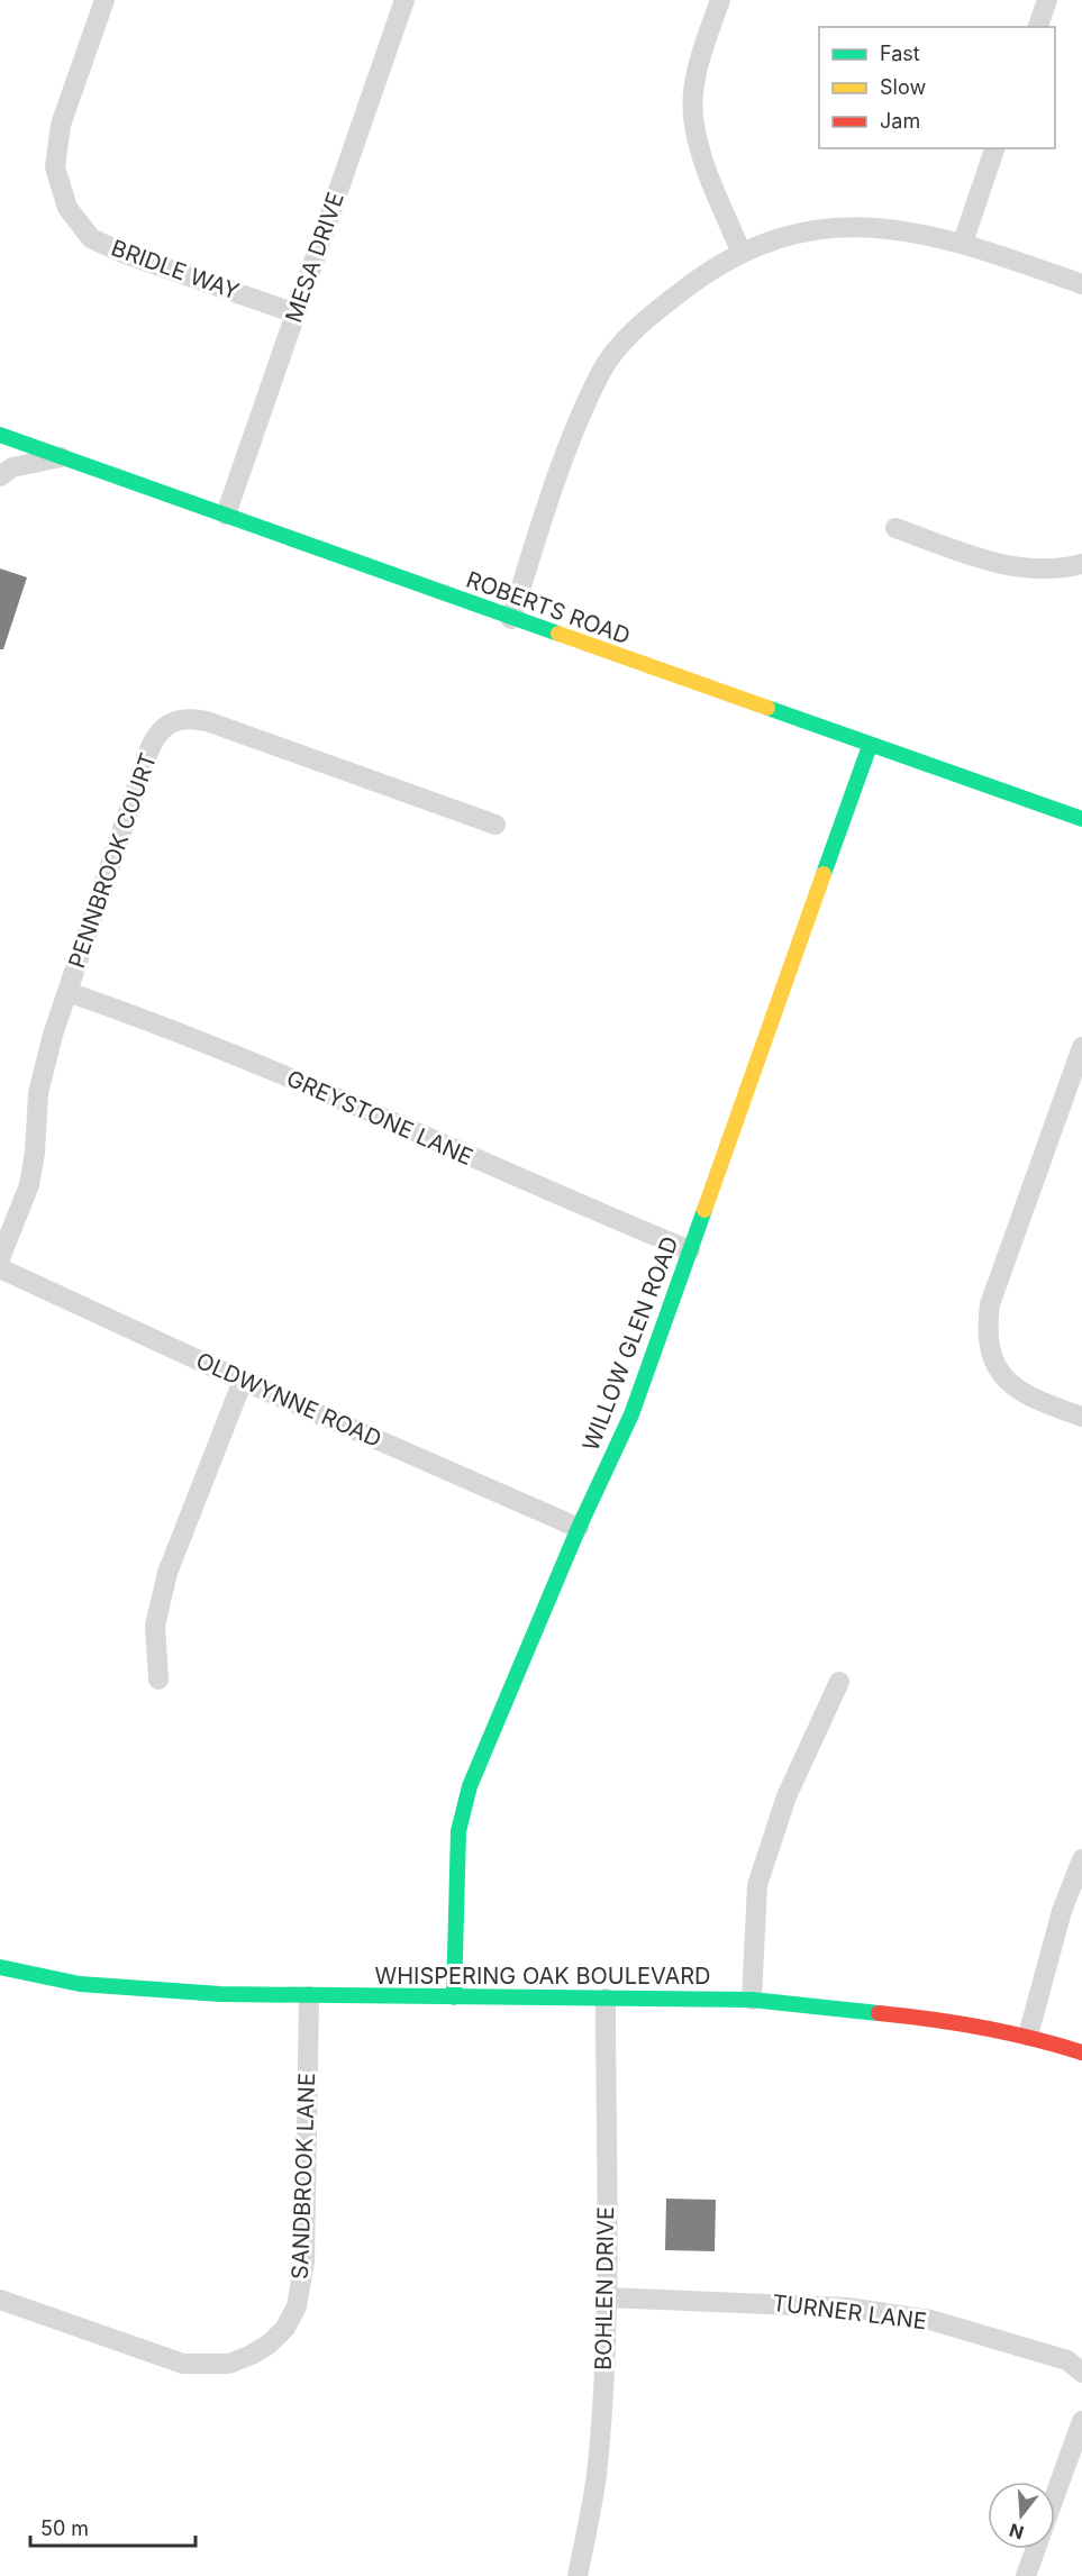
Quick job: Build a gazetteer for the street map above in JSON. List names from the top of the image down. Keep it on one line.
{"streets":{"street":["MESA DRIVE","BRIDLE WAY","ROBERTS ROAD","PENNBROOK COURT","GREYSTONE LANE","WILLOW GLEN ROAD","OLDWYNNE ROAD","WHISPERING OAK BOULEVARD","SANDBROOK LANE","BOHLEN DRIVE","TURNER LANE"]},"crossings":[["MESA DRIVE","BRIDLE WAY"],["MESA DRIVE","ROBERTS ROAD"],["ROBERTS ROAD","WILLOW GLEN ROAD"],["PENNBROOK COURT","GREYSTONE LANE"],["GREYSTONE LANE","WILLOW GLEN ROAD"],["WILLOW GLEN ROAD","OLDWYNNE ROAD"],["WILLOW GLEN ROAD","WHISPERING OAK BOULEVARD"],["WHISPERING OAK BOULEVARD","SANDBROOK LANE"],["WHISPERING OAK BOULEVARD","BOHLEN DRIVE"],["BOHLEN DRIVE","TURNER LANE"]],"legend":["Fast","Slow","Jam"],"scale_bar":"50 m","north":"bottom"}
